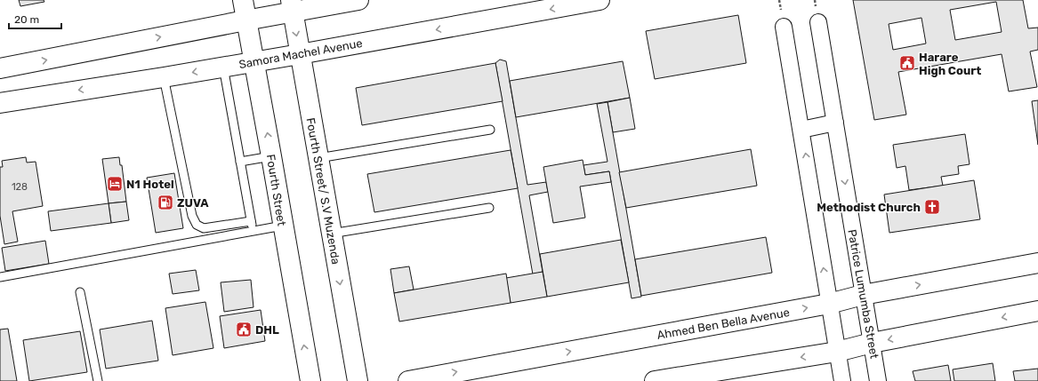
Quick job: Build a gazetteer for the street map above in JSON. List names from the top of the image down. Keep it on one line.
{"streets":{"main road":["Samora Machel Avenue","Fourth Street","Fourth Street/ S.V Muzenda","Ahmed Ben Bella Avenue"],"street":["Patrice Lumumba Street"]},"crossings":[["Samora Machel Avenue","Fourth Street"],["Samora Machel Avenue","Fourth Street/ S.V Muzenda"],["Patrice Lumumba Street","Ahmed Ben Bella Avenue"]],"one_way":["Fourth Street","Fourth Street/ S.V Muzenda"],"places":{"public building":["Harare High Court","DHL"],"hotel":["N1 Hotel"],"fuel station":["ZUVA"],"church":["Methodist Church"]},"house_numbers":["128"],"scale_bar":"20 m"}
